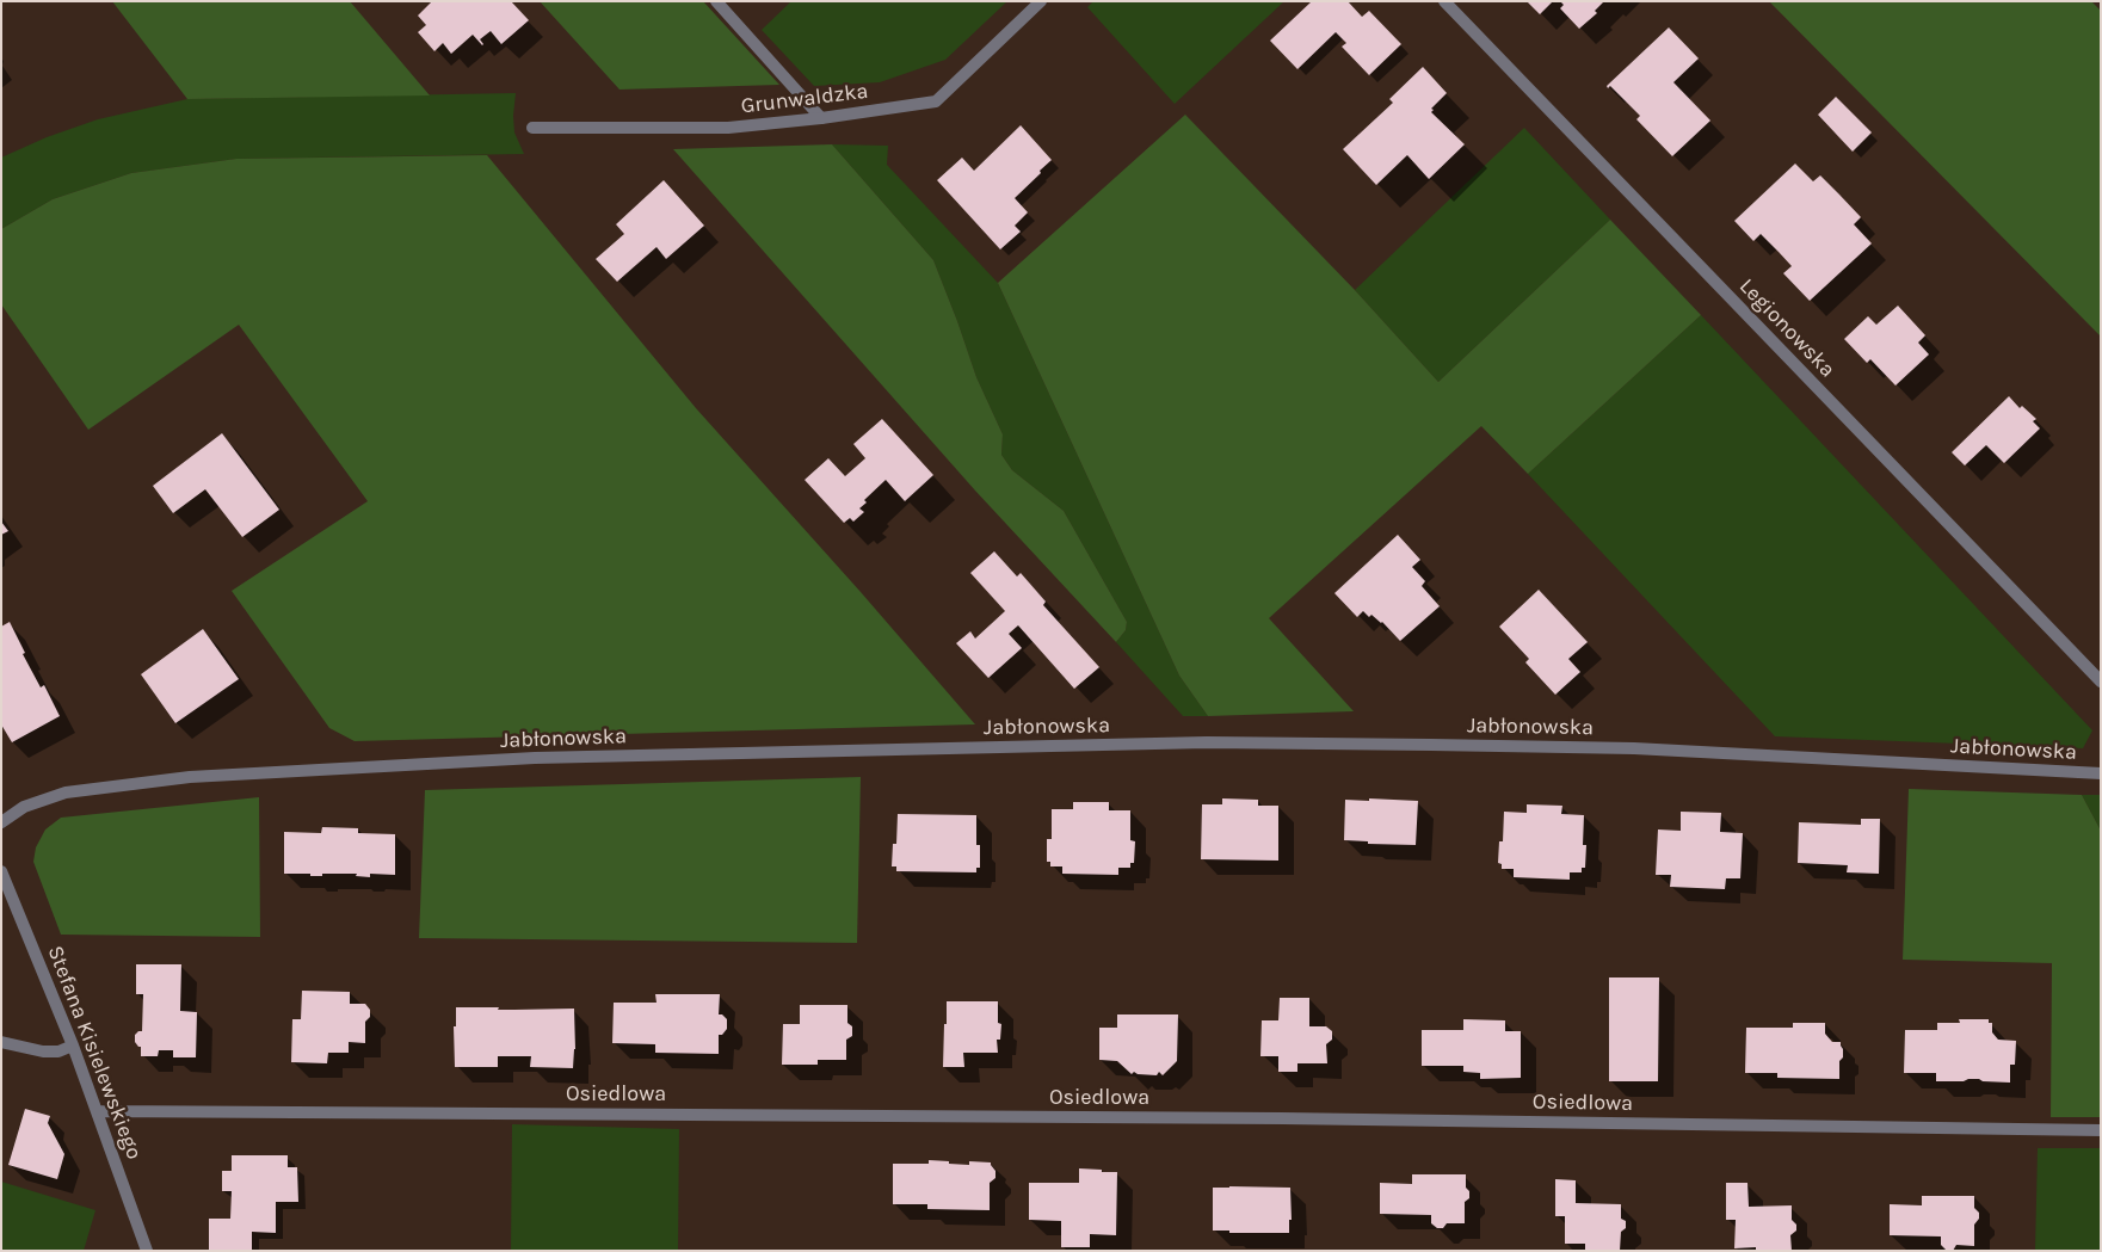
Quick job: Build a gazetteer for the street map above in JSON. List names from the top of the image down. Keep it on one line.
{"streets":{"street":["Grunwaldzka","Legionowska","Jabłonowska","Stefana Kisielewskiego","Osiedlowa"]},"crossings":[["Stefana Kisielewskiego","Osiedlowa"]]}
